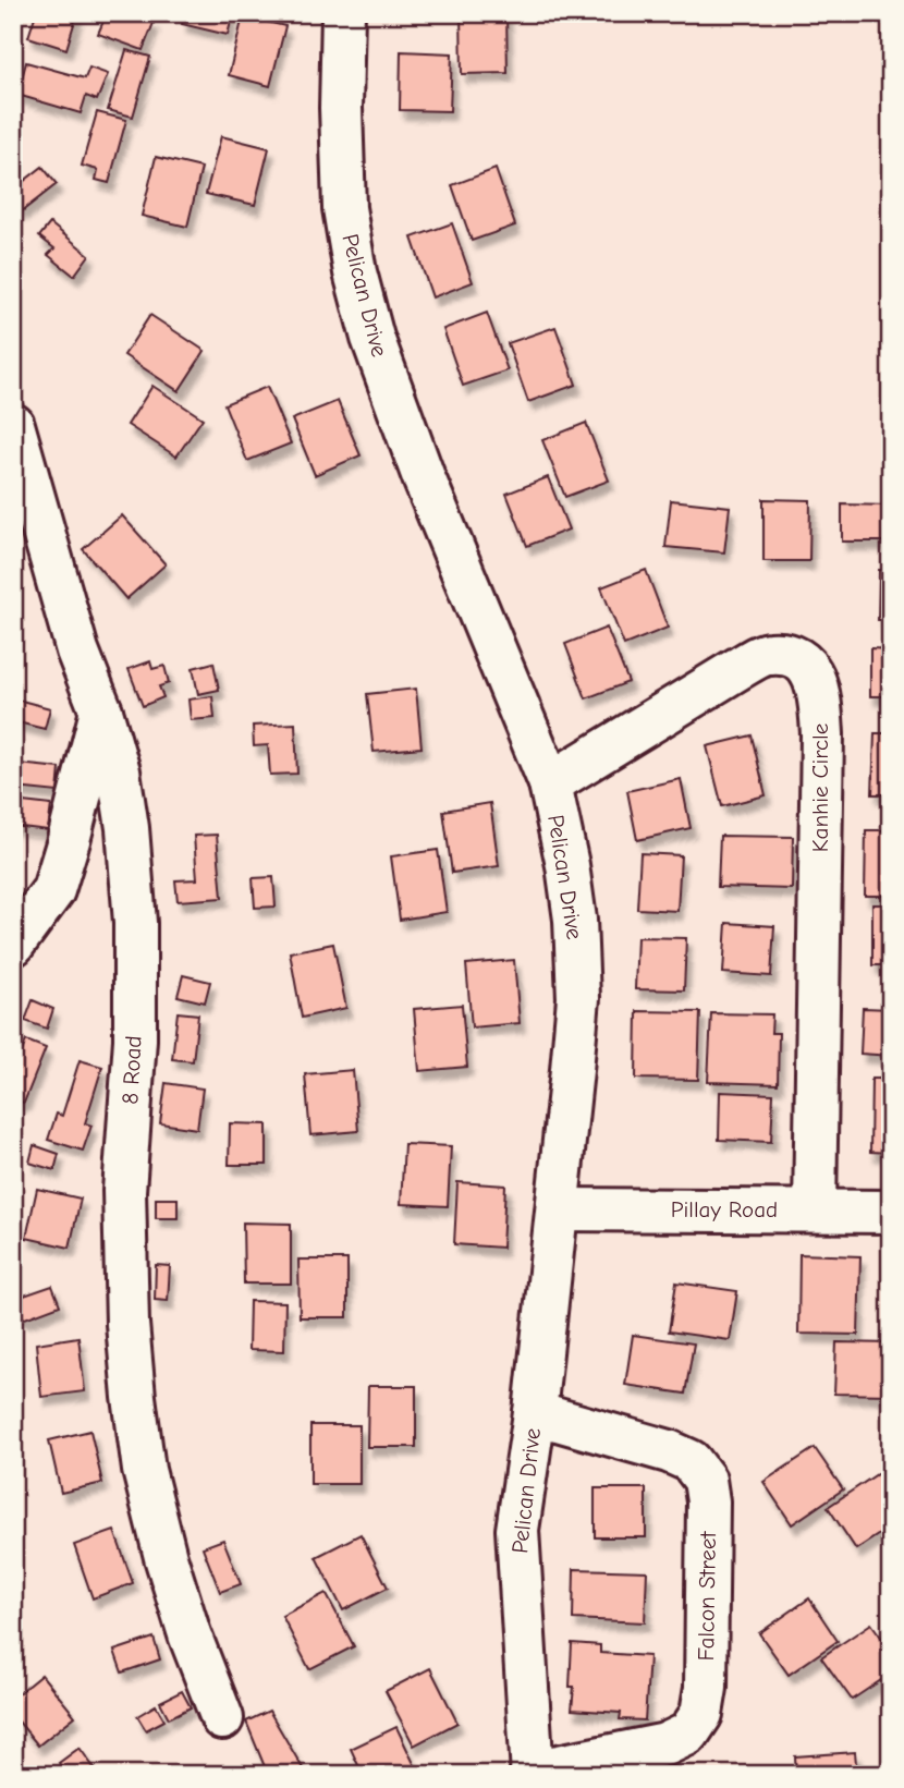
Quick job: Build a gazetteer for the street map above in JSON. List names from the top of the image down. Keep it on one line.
{"streets":{"street":["Pelican Drive","Kanhie Circle","8 Road","Pillay Road","Falcon Street"]},"crossings":[["Pelican Drive","Kanhie Circle"],["Pelican Drive","Pillay Road"],["Pelican Drive","Falcon Street"],["Kanhie Circle","Pillay Road"]]}
